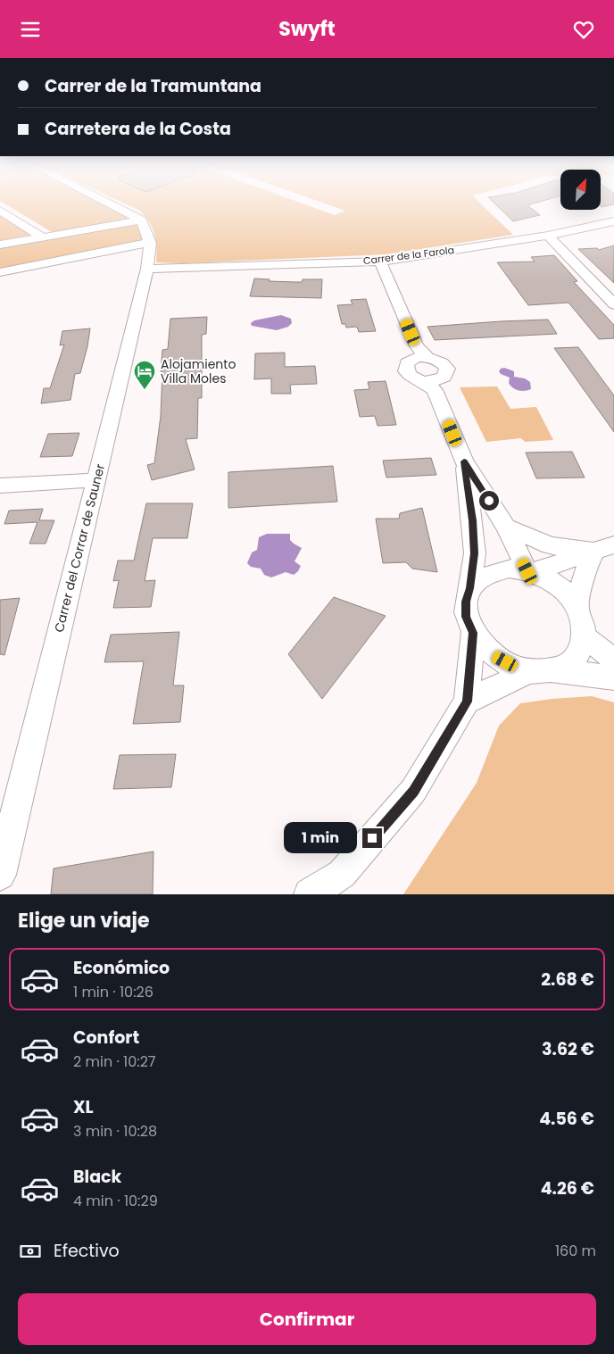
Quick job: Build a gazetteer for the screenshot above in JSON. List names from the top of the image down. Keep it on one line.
{"streets":{"street":["Carrer de la Farola","Carrer del Corrar de Sauner"]},"crossings":[["Carrer de la Farola","Carrer del Corrar de Sauner"]],"places":{"hotel":["Alojamiento Villa Moles"]},"north":"top right","page":{"header":"Swyft","banner":["Carrer de la Tramuntana","Carretera de la Costa"],"bubble":"1 min","heading":"Elige un viaje","list":[{"name":"Económico","note":"1 min · 10:26","value":"2.68 €"},{"name":"Confort","note":"2 min · 10:27","value":"3.62 €"},{"name":"XL","note":"3 min · 10:28","value":"4.56 €"},{"name":"Black","note":"4 min · 10:29","value":"4.26 €"}],"pay":["Efectivo","160 m"],"buttons":"Confirmar"}}
